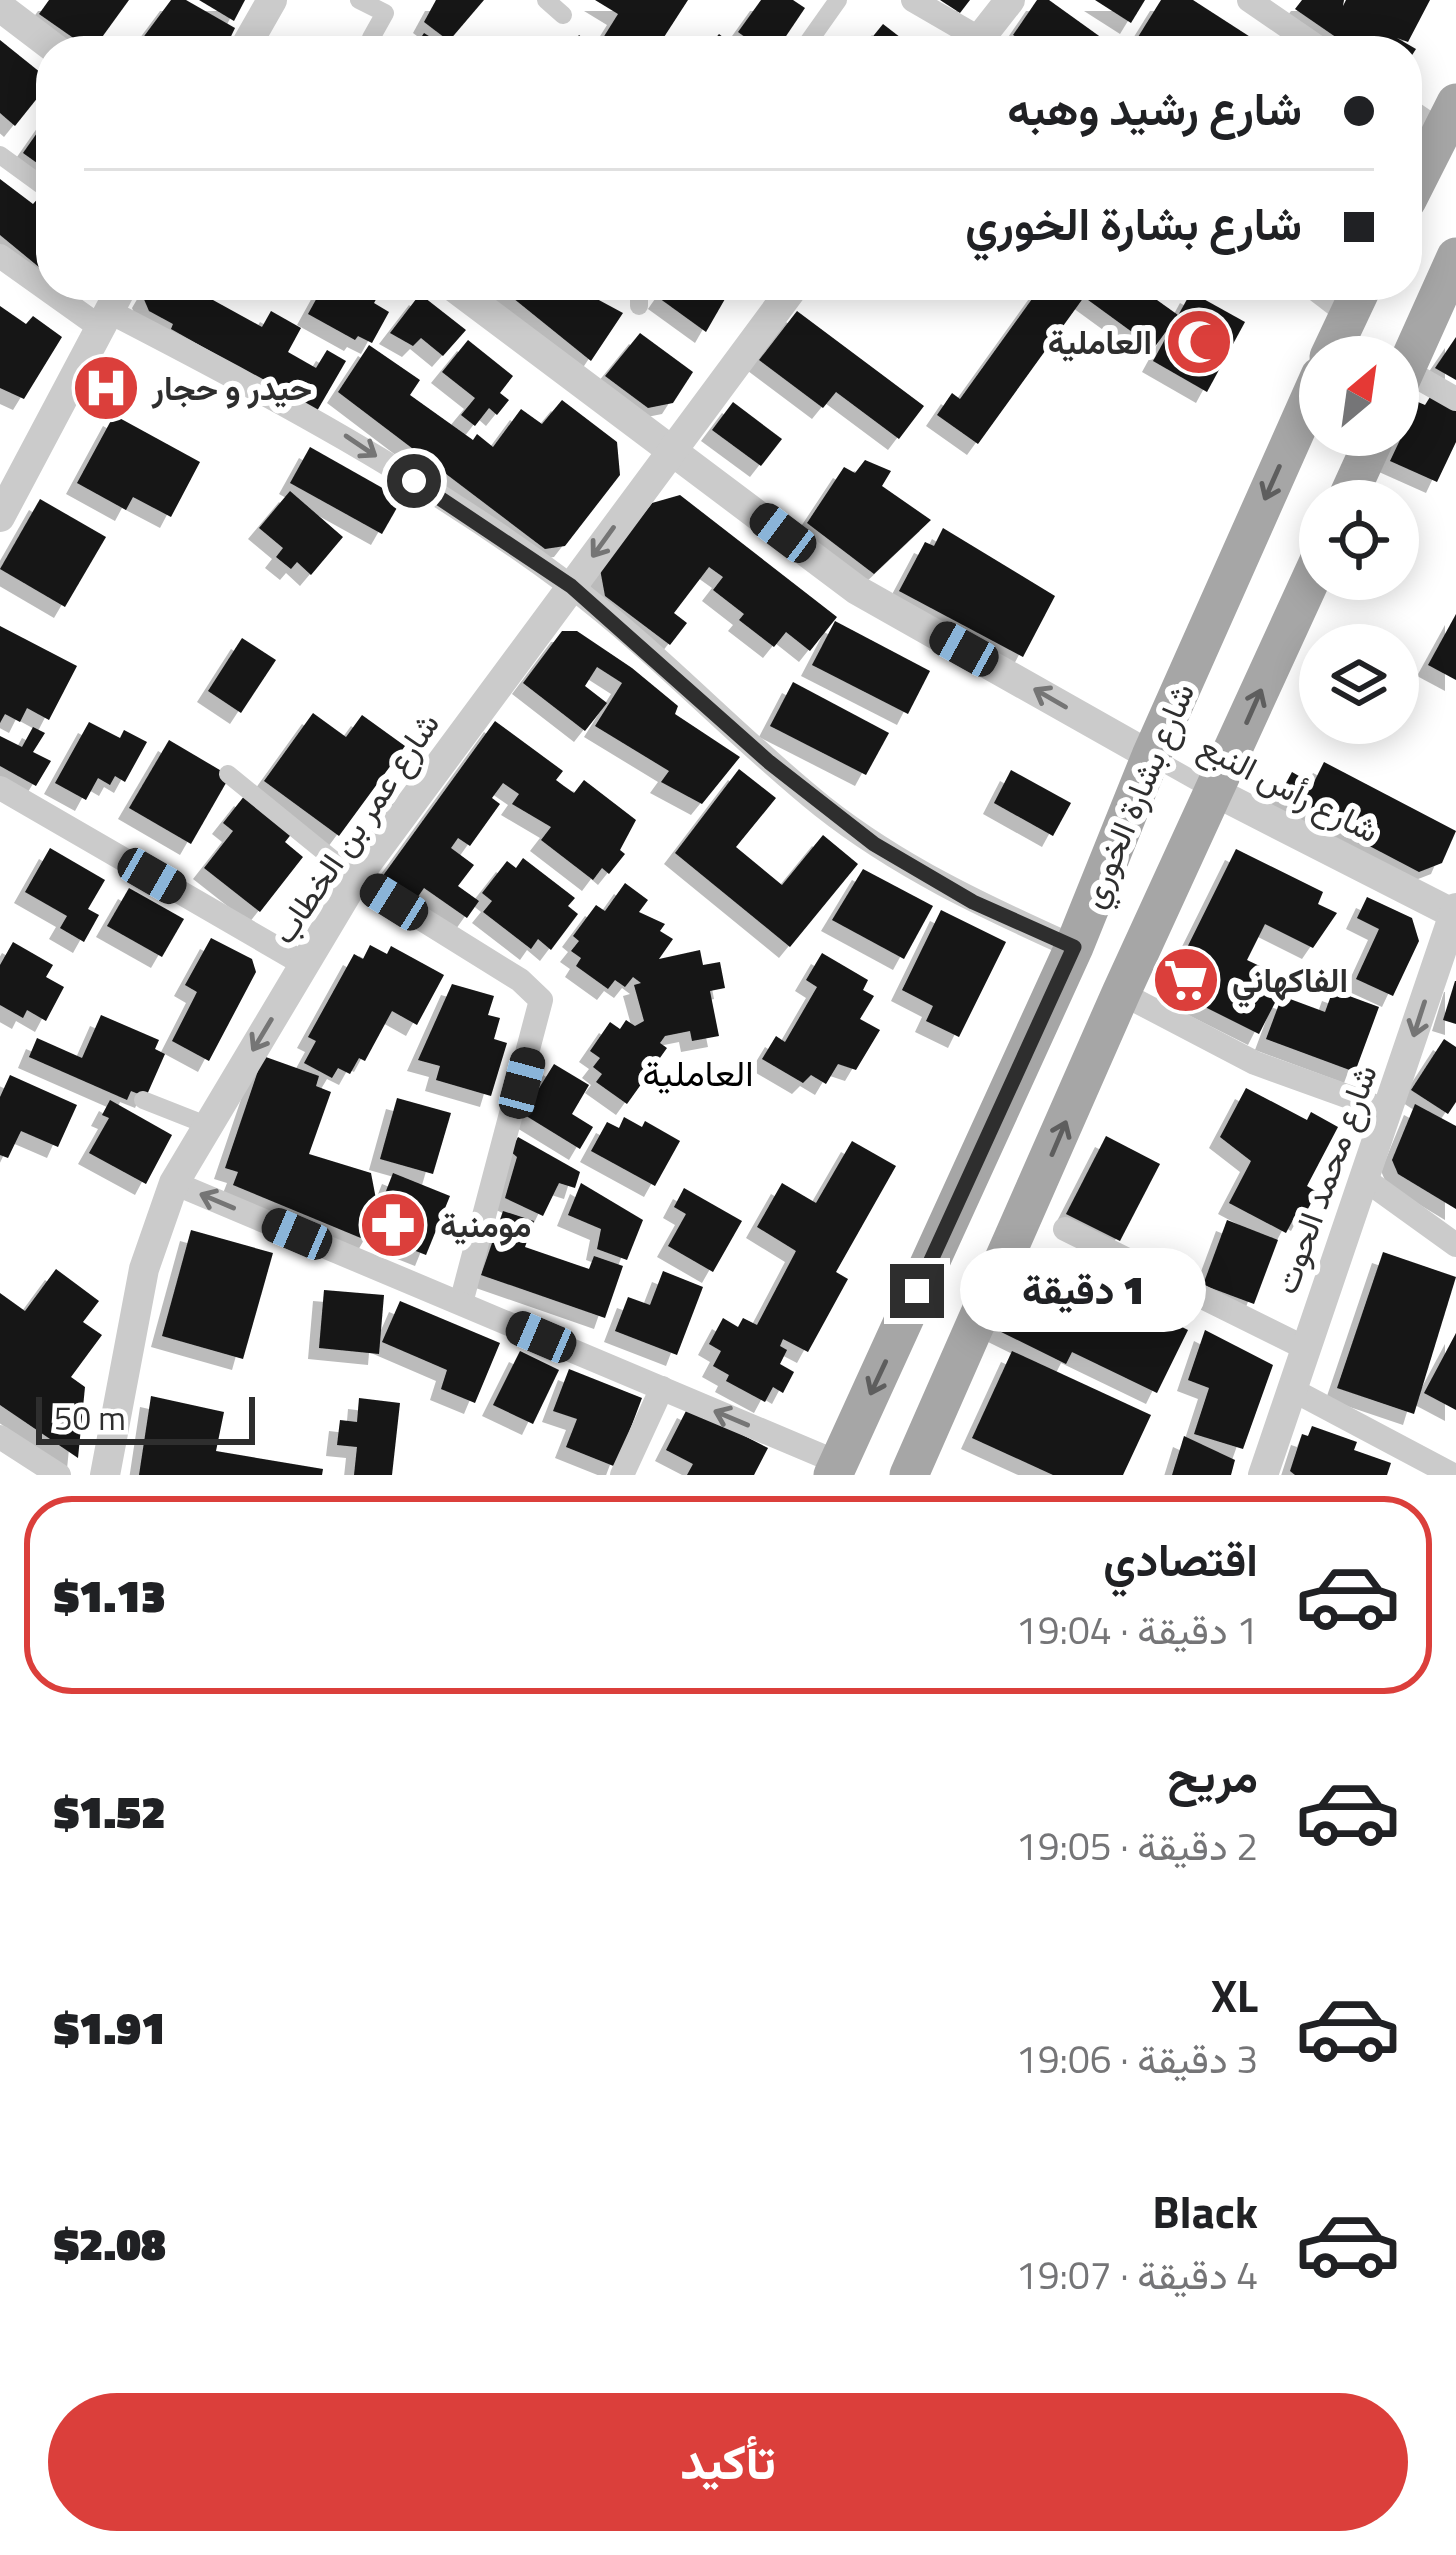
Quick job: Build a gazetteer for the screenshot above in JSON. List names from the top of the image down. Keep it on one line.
{"streets":{"main road":["شارع بشارة الخوري"],"street":["شارع رأس النبع","شارع عمر بن الخطاب","شارع محمد الحوت"]},"crossings":[["شارع رأس النبع","شارع بشارة الخوري"],["شارع رأس النبع","شارع عمر بن الخطاب"],["شارع رأس النبع","شارع محمد الحوت"]],"one_way":["شارع محمد الحوت"],"districts":["العاملية"],"places":{"mosque":["العاملية"],"hospital":["حيدر و حجار"],"supermarket":["الفاكهاني"],"pharmacy":["مومنية"]},"scale_bar":"50 m","north":"top right","page":{"banner":["شارع رشيد وهبه","شارع بشارة الخوري"],"bubble":"1 دقيقة","scale":"50 m","list":[{"name":"اقتصادي","note":"1 دقيقة · 19:04","value":"$1.13"},{"name":"مريح","note":"2 دقيقة · 19:05","value":"$1.52"},{"name":"XL","note":"3 دقيقة · 19:06","value":"$1.91"},{"name":"Black","note":"4 دقيقة · 19:07","value":"$2.08"}],"buttons":"تأكيد"}}
